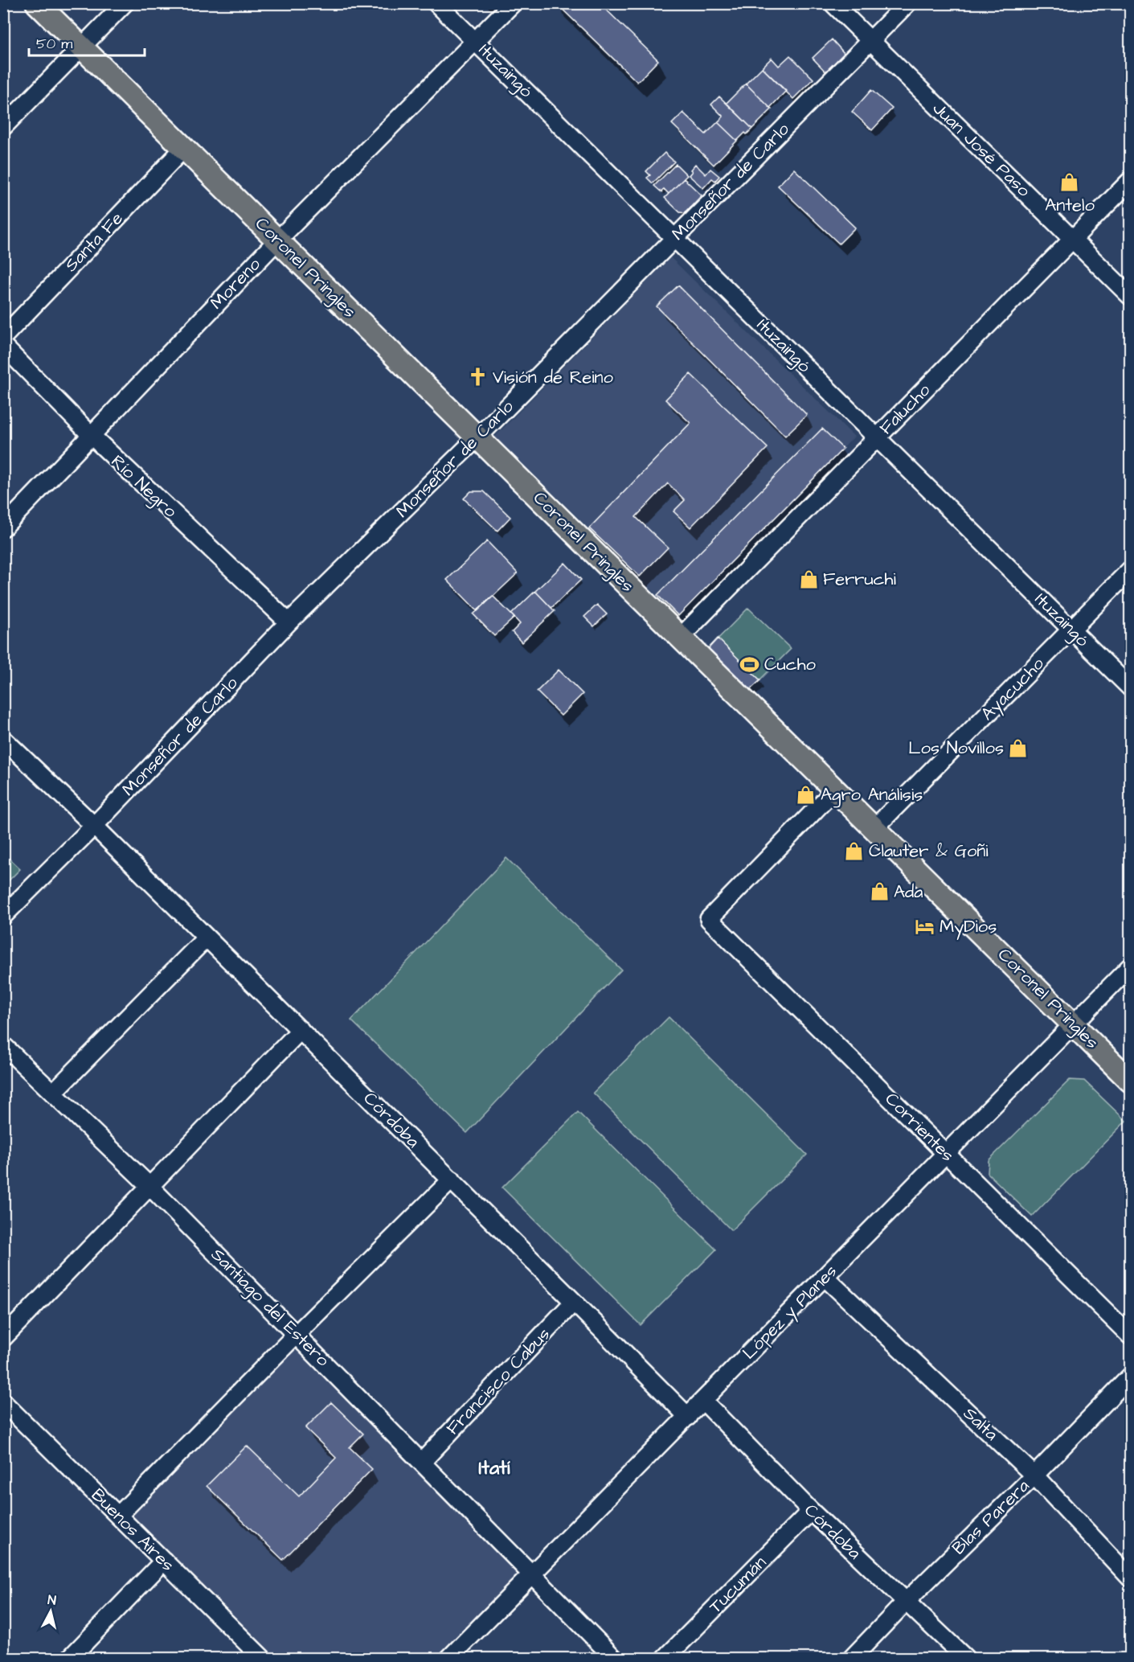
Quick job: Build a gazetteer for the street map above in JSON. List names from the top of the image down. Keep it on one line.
{"streets":{"main road":["Coronel Pringles"],"street":["Ituzaingó","Juan José Paso","Monseñor de Carlo","Santa Fe","Moreno","Falucho","Río Negro","Ayacucho","Córdoba","Corrientes","Santiago del Estero","López y Planes","Francisco Cabus","Salta","Blas Parera","Buenos Aires","Tucumán"]},"crossings":[["Ituzaingó","Monseñor de Carlo"],["Ituzaingó","Moreno"],["Ituzaingó","Falucho"],["Ituzaingó","Ayacucho"],["Juan José Paso","Monseñor de Carlo"],["Juan José Paso","Falucho"],["Monseñor de Carlo","Coronel Pringles"],["Monseñor de Carlo","Río Negro"],["Monseñor de Carlo","Córdoba"],["Santa Fe","Coronel Pringles"],["Coronel Pringles","Moreno"],["Coronel Pringles","Falucho"],["Coronel Pringles","Ayacucho"],["Coronel Pringles","Corrientes"],["Coronel Pringles","López y Planes"],["Moreno","Río Negro"],["Córdoba","López y Planes"],["Córdoba","Francisco Cabus"],["Córdoba","Blas Parera"],["Córdoba","Tucumán"],["Corrientes","López y Planes"],["Santiago del Estero","López y Planes"],["Santiago del Estero","Francisco Cabus"],["López y Planes","Salta"],["Salta","Blas Parera"]],"districts":["Itatí"],"places":{"shop":["Antelo","Ferruchi","Los Novillos","Agro Análisis","Clauter & Goñi","Ada"],"church":["Visión de Reino"],"sports":["Cucho"],"hotel":["MyDios"]},"scale_bar":"50 m","north":"top"}
